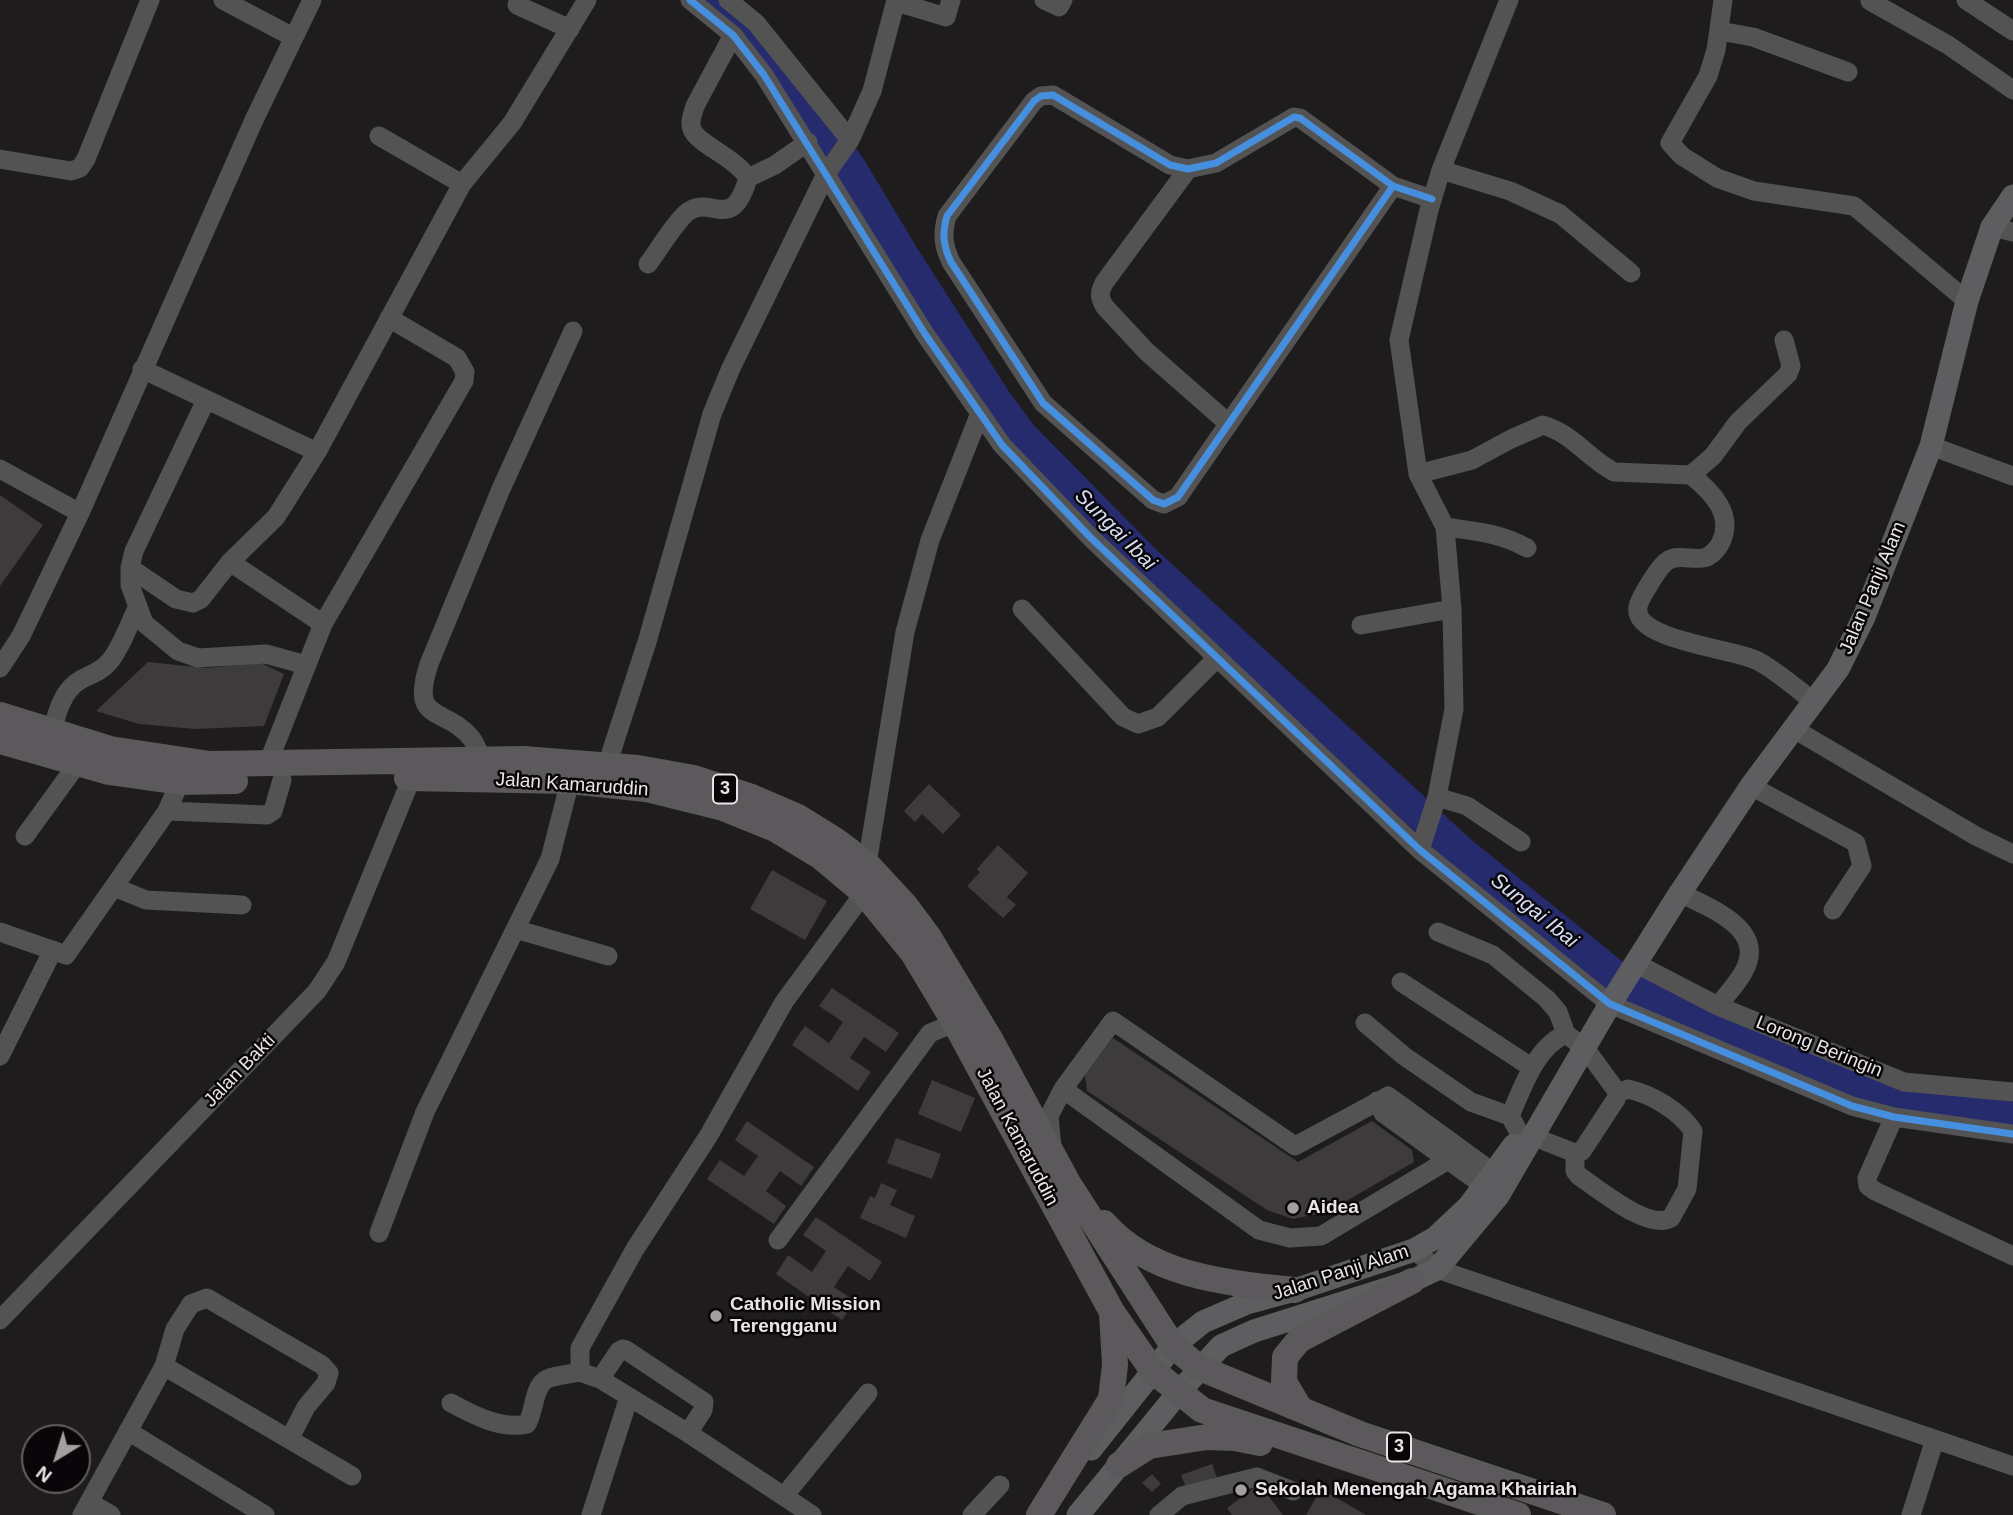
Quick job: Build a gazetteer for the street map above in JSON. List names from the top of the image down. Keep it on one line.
{"streets":{"highway":["Jalan Kamaruddin","3"],"main road":["Jalan Panji Alam"],"street":["Lorong Beringin","Jalan Bakti"]},"crossings":[["Jalan Panji Alam","Jalan Kamaruddin"],["Jalan Panji Alam","3"],["Jalan Panji Alam","Lorong Beringin"],["Jalan Kamaruddin","3"],["Jalan Kamaruddin","Jalan Bakti"]],"water":["Sungai Ibai"],"places":["Aidea","Catholic Mission Terengganu","Sekolah Menengah Agama Khairiah"],"north":"bottom left"}
